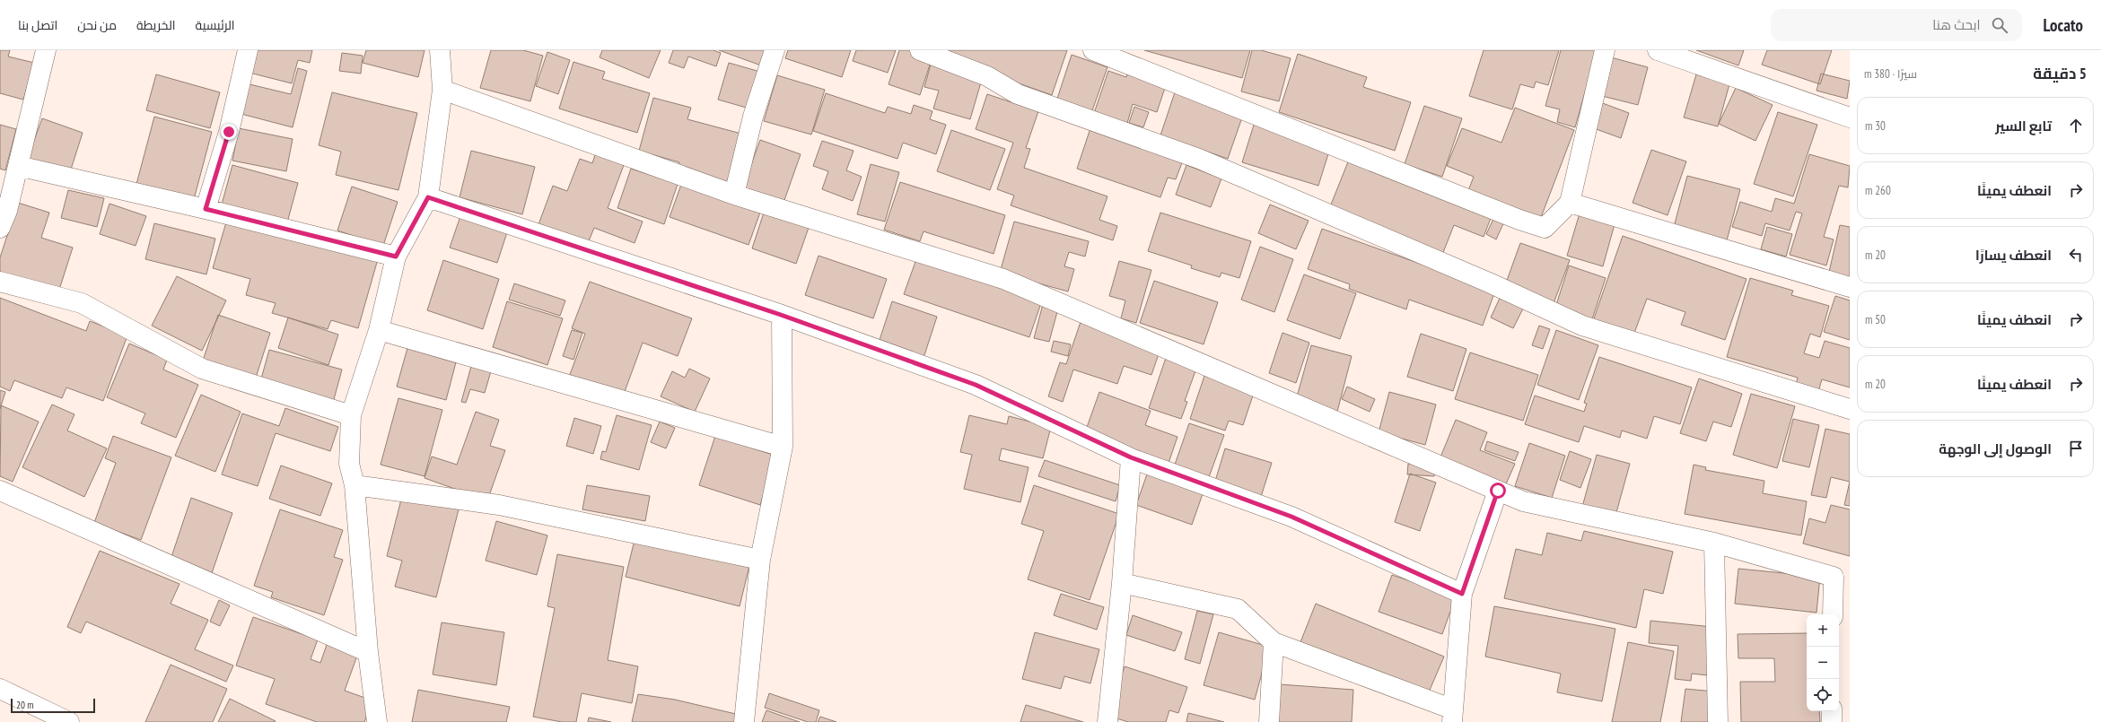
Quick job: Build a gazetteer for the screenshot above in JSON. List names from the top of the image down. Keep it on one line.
{"scale_bar":"20 m","page":{"header":"Locato","search":"ابحث هنا","nav":["الرئيسية","الخريطة","من نحن","اتصل بنا"],"heading":["5 دقيقة","سيرًا · 380 m"],"list":[["تابع السير","30 m"],["انعطف يمينًا","260 m"],["انعطف يسارًا","20 m"],["انعطف يمينًا","50 m"],["انعطف يمينًا","20 m"],"الوصول إلى الوجهة"],"map_buttons":["+","−"],"scale":"20 m"}}
